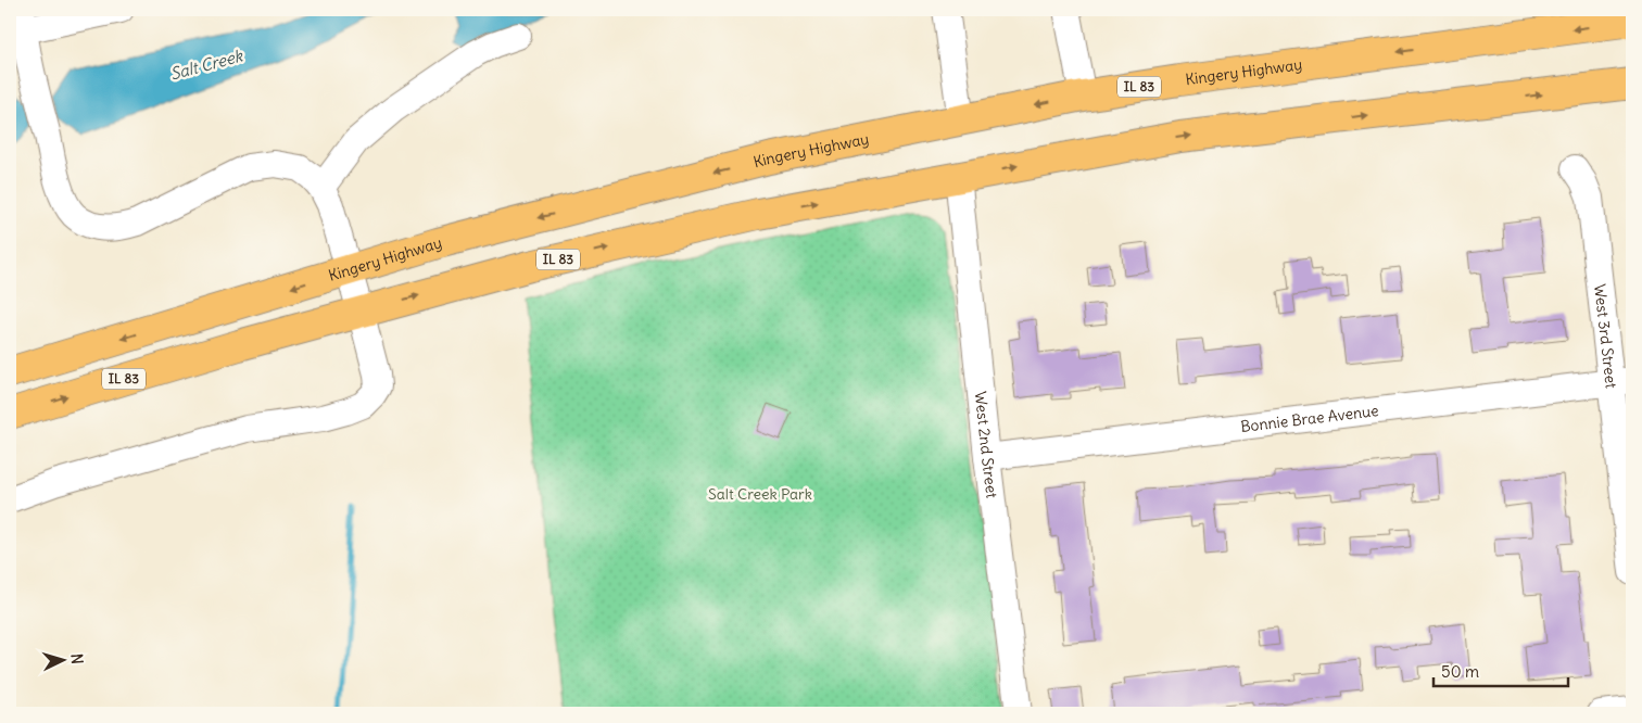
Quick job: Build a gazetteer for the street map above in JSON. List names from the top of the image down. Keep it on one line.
{"streets":{"highway":["Kingery Highway","IL 83"],"street":["West 3rd Street","Bonnie Brae Avenue","West 2nd Street"]},"crossings":[["IL 83","West 2nd Street"],["West 3rd Street","Bonnie Brae Avenue"],["Bonnie Brae Avenue","West 2nd Street"]],"water":["Salt Creek"],"parks":["Salt Creek Park"],"scale_bar":"50 m","north":"right"}
